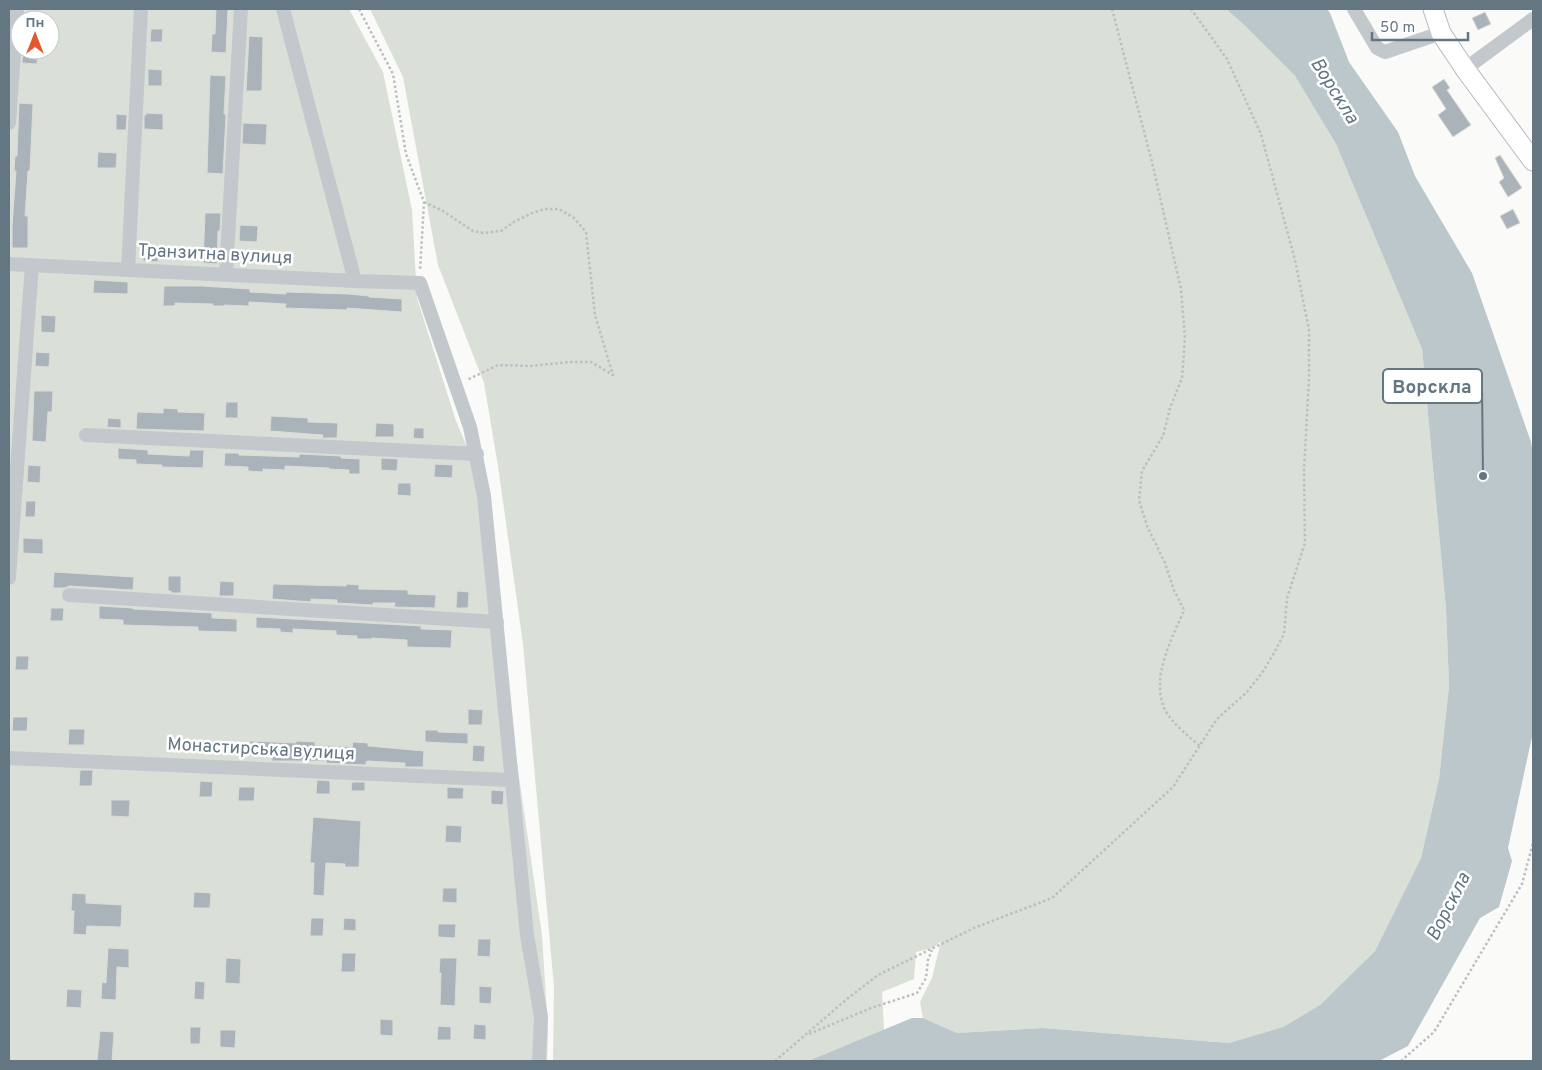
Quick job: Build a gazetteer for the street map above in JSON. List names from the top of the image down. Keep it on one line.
{"streets":{"street":["Транзитна вулиця","Монастирська вулиця"]},"water":["Ворскла"],"places":["Ворскла"],"scale_bar":"50 m","north":"top"}
